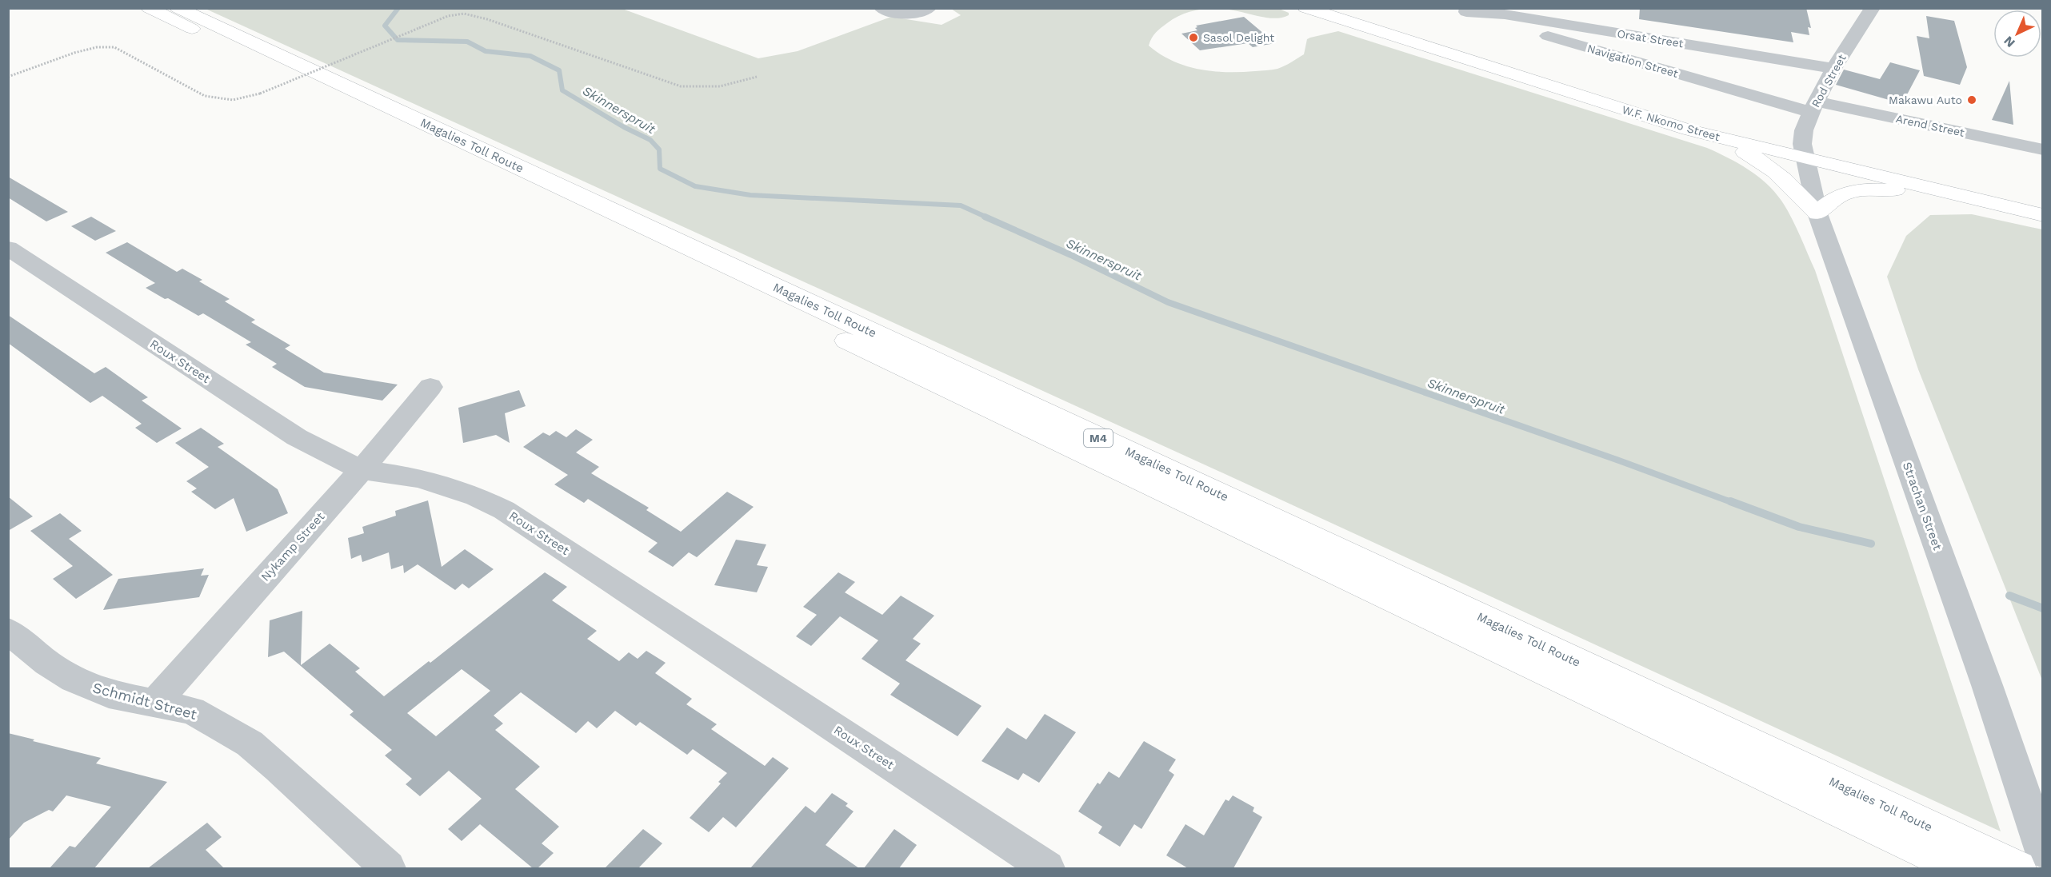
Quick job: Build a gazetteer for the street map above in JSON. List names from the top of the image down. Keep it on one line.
{"streets":{"main road":["W.F. Nkomo Street","Magalies Toll Route","M4"],"street":["Orsat Street","Navigation Street","Rod Street","Arend Street","Roux Street","Strachan Street","Nykamp Street","Schmidt Street"]},"crossings":[["Orsat Street","Navigation Street"],["Orsat Street","Rod Street"],["Navigation Street","Rod Street"],["Navigation Street","Arend Street"],["Rod Street","W.F. Nkomo Street"],["Rod Street","Arend Street"],["Rod Street","Strachan Street"],["W.F. Nkomo Street","Strachan Street"],["Roux Street","Nykamp Street"],["Nykamp Street","Schmidt Street"]],"water":["Skinnerspruit"],"places":["Sasol Delight","Makawu Auto"],"north":"bottom left"}
